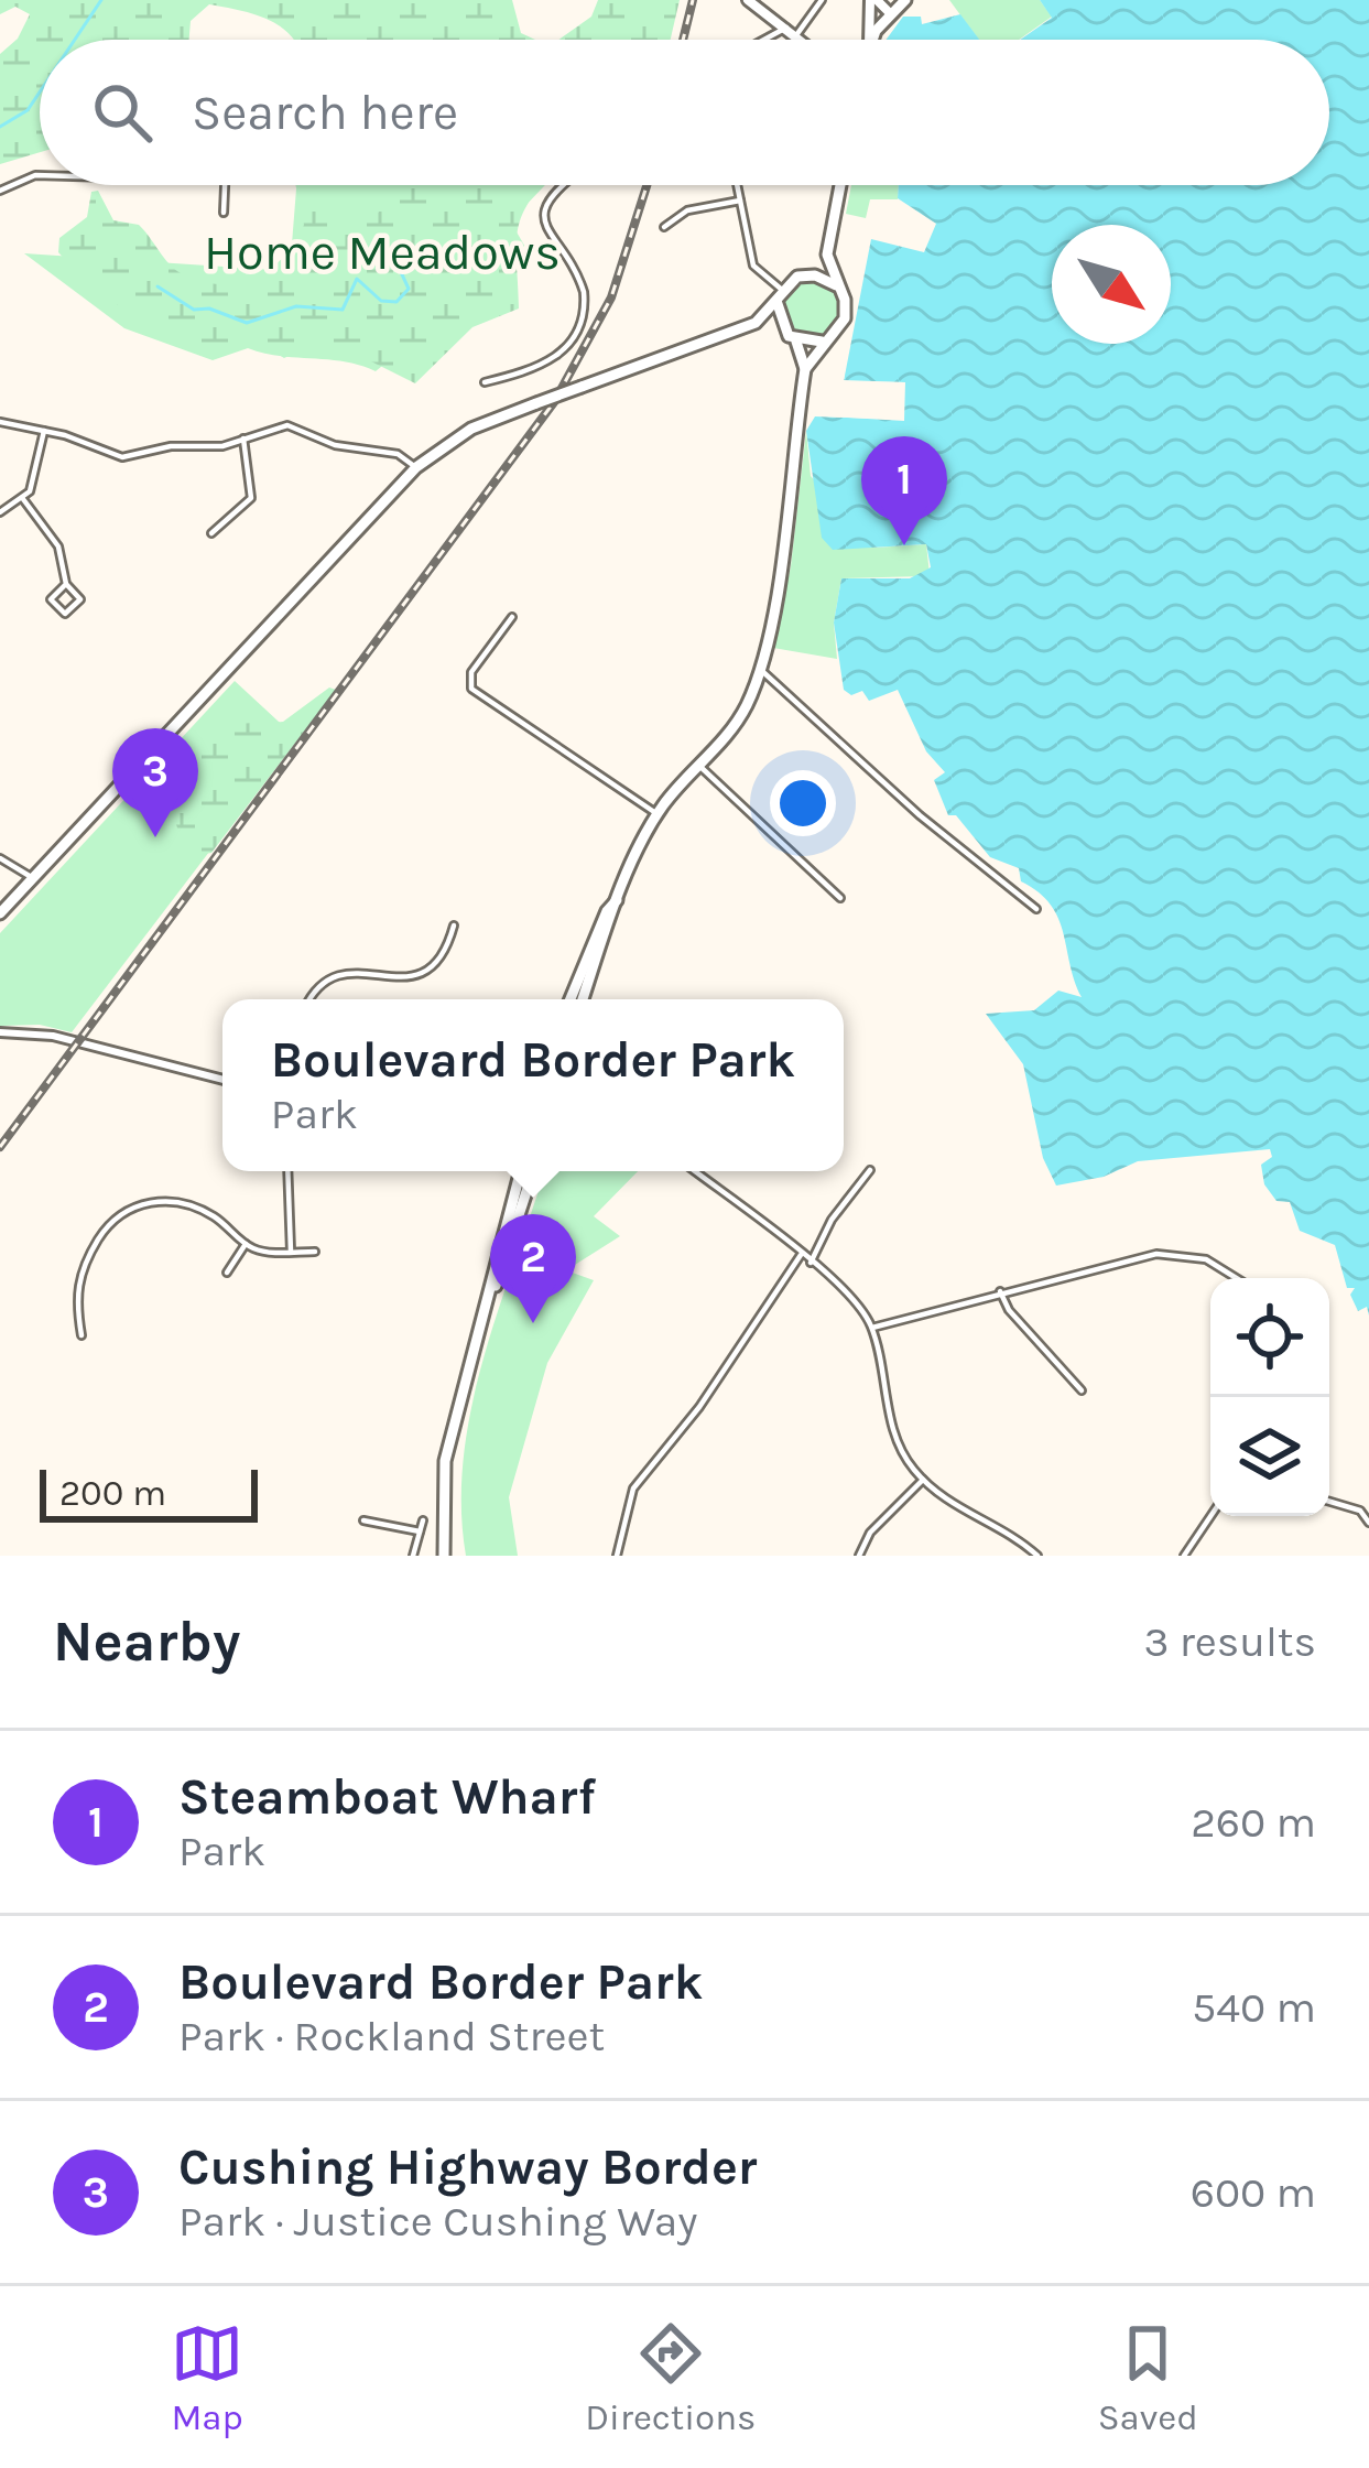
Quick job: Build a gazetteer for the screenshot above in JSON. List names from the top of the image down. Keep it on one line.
{"parks":["Home Meadows"],"scale_bar":"200 m","north":"bottom right","page":{"search":"Search here","pins":["1","3","2"],"popup":["Boulevard Border Park","Park"],"scale":"200 m","heading":["Nearby","3 results"],"list":[{"mark":"1","name":"Steamboat Wharf","note":"Park","value":"260 m"},{"mark":"2","name":"Boulevard Border Park","note":"Park · Rockland Street","value":"540 m"},{"mark":"3","name":"Cushing Highway Border","note":"Park · Justice Cushing Way","value":"600 m"}],"nav":["Map","Directions","Saved"]}}
